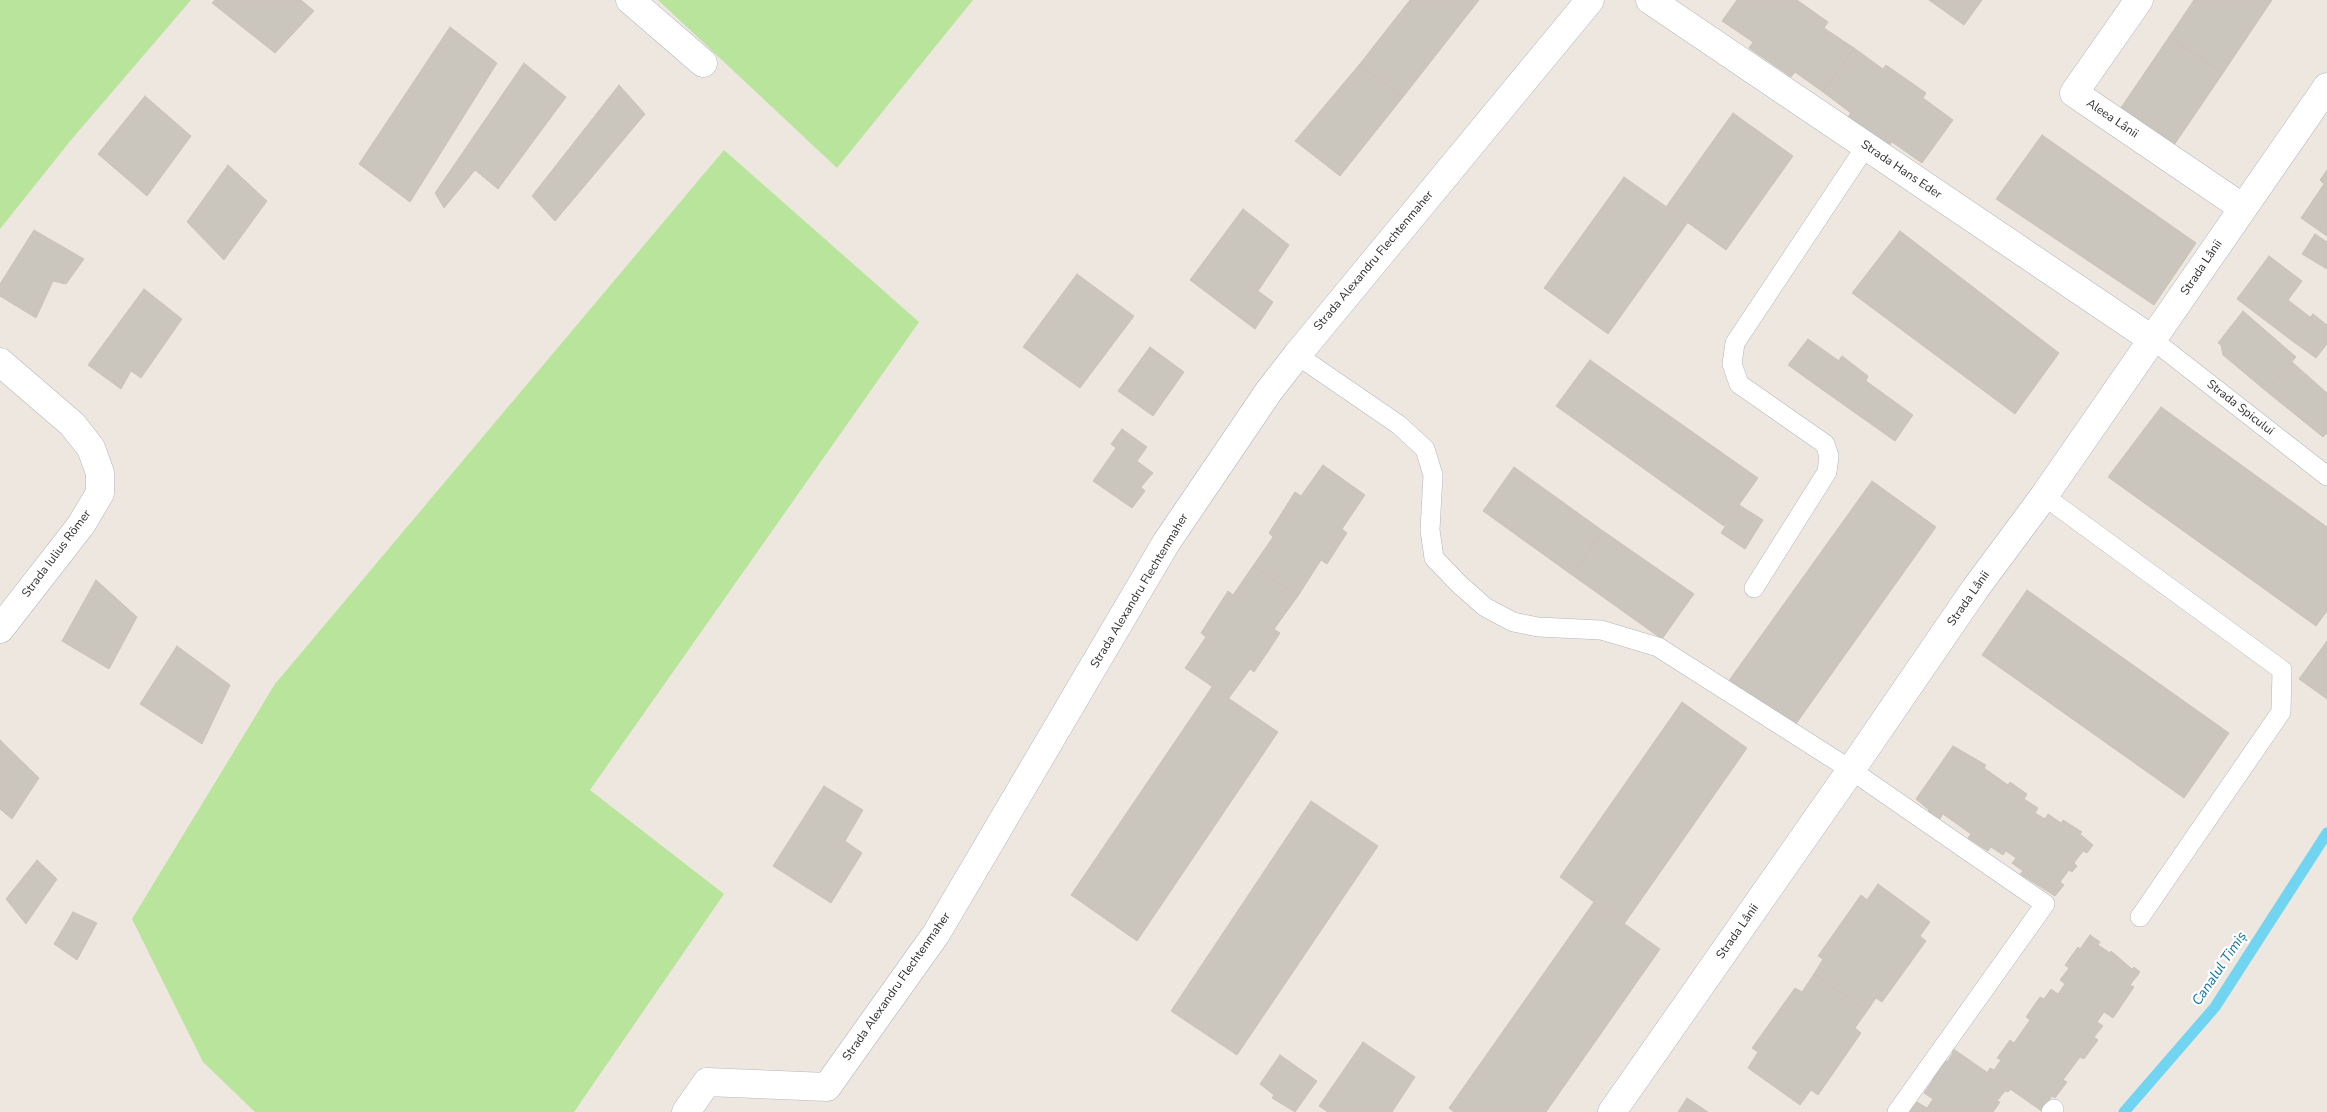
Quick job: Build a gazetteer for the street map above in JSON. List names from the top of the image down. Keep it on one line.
{"streets":{"street":["Aleea Lânii","Strada Hans Eder","Strada Alexandru Flechtenmaher","Strada Lânii","Strada Iulius Römer"],"lane":["Strada Spicului"]},"crossings":[["Aleea Lânii","Strada Lânii"],["Strada Hans Eder","Strada Lânii"],["Strada Hans Eder","Strada Spicului"],["Strada Lânii","Strada Spicului"]],"water":["Canalul Timiș"]}
